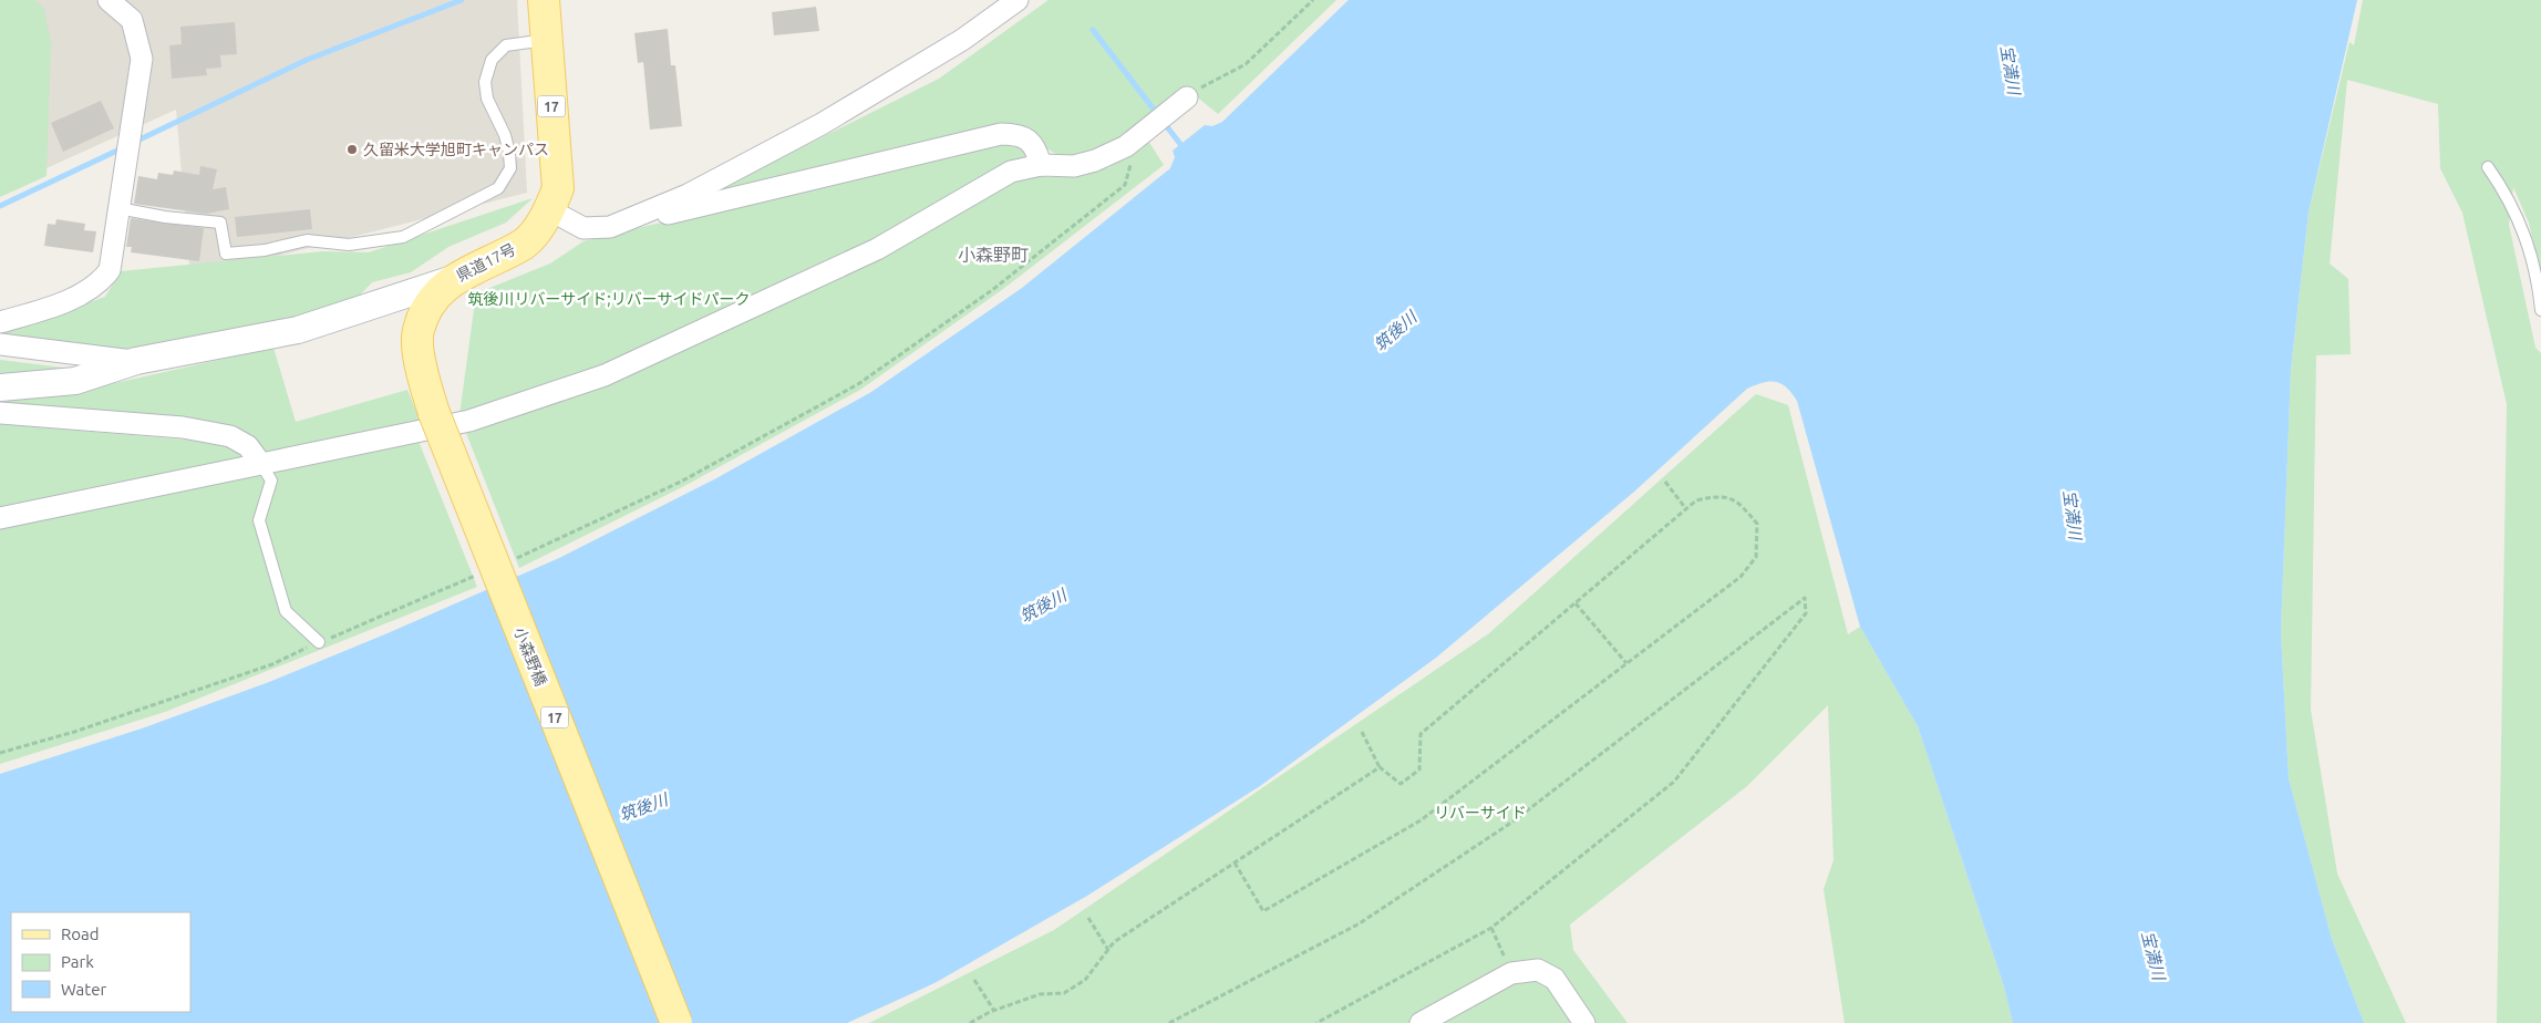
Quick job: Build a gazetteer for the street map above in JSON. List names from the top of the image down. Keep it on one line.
{"streets":{"main road":["17","県道17号","小森野橋"]},"crossings":[["17","県道17号"],["県道17号","小森野橋"]],"districts":["小森野町"],"water":["宝満川","筑後川"],"parks":["筑後川リバーサイド;リバーサイドパーク","リバーサイド"],"places":["久留米大学旭町キャンパス"],"legend":["Road","Park","Water"]}
